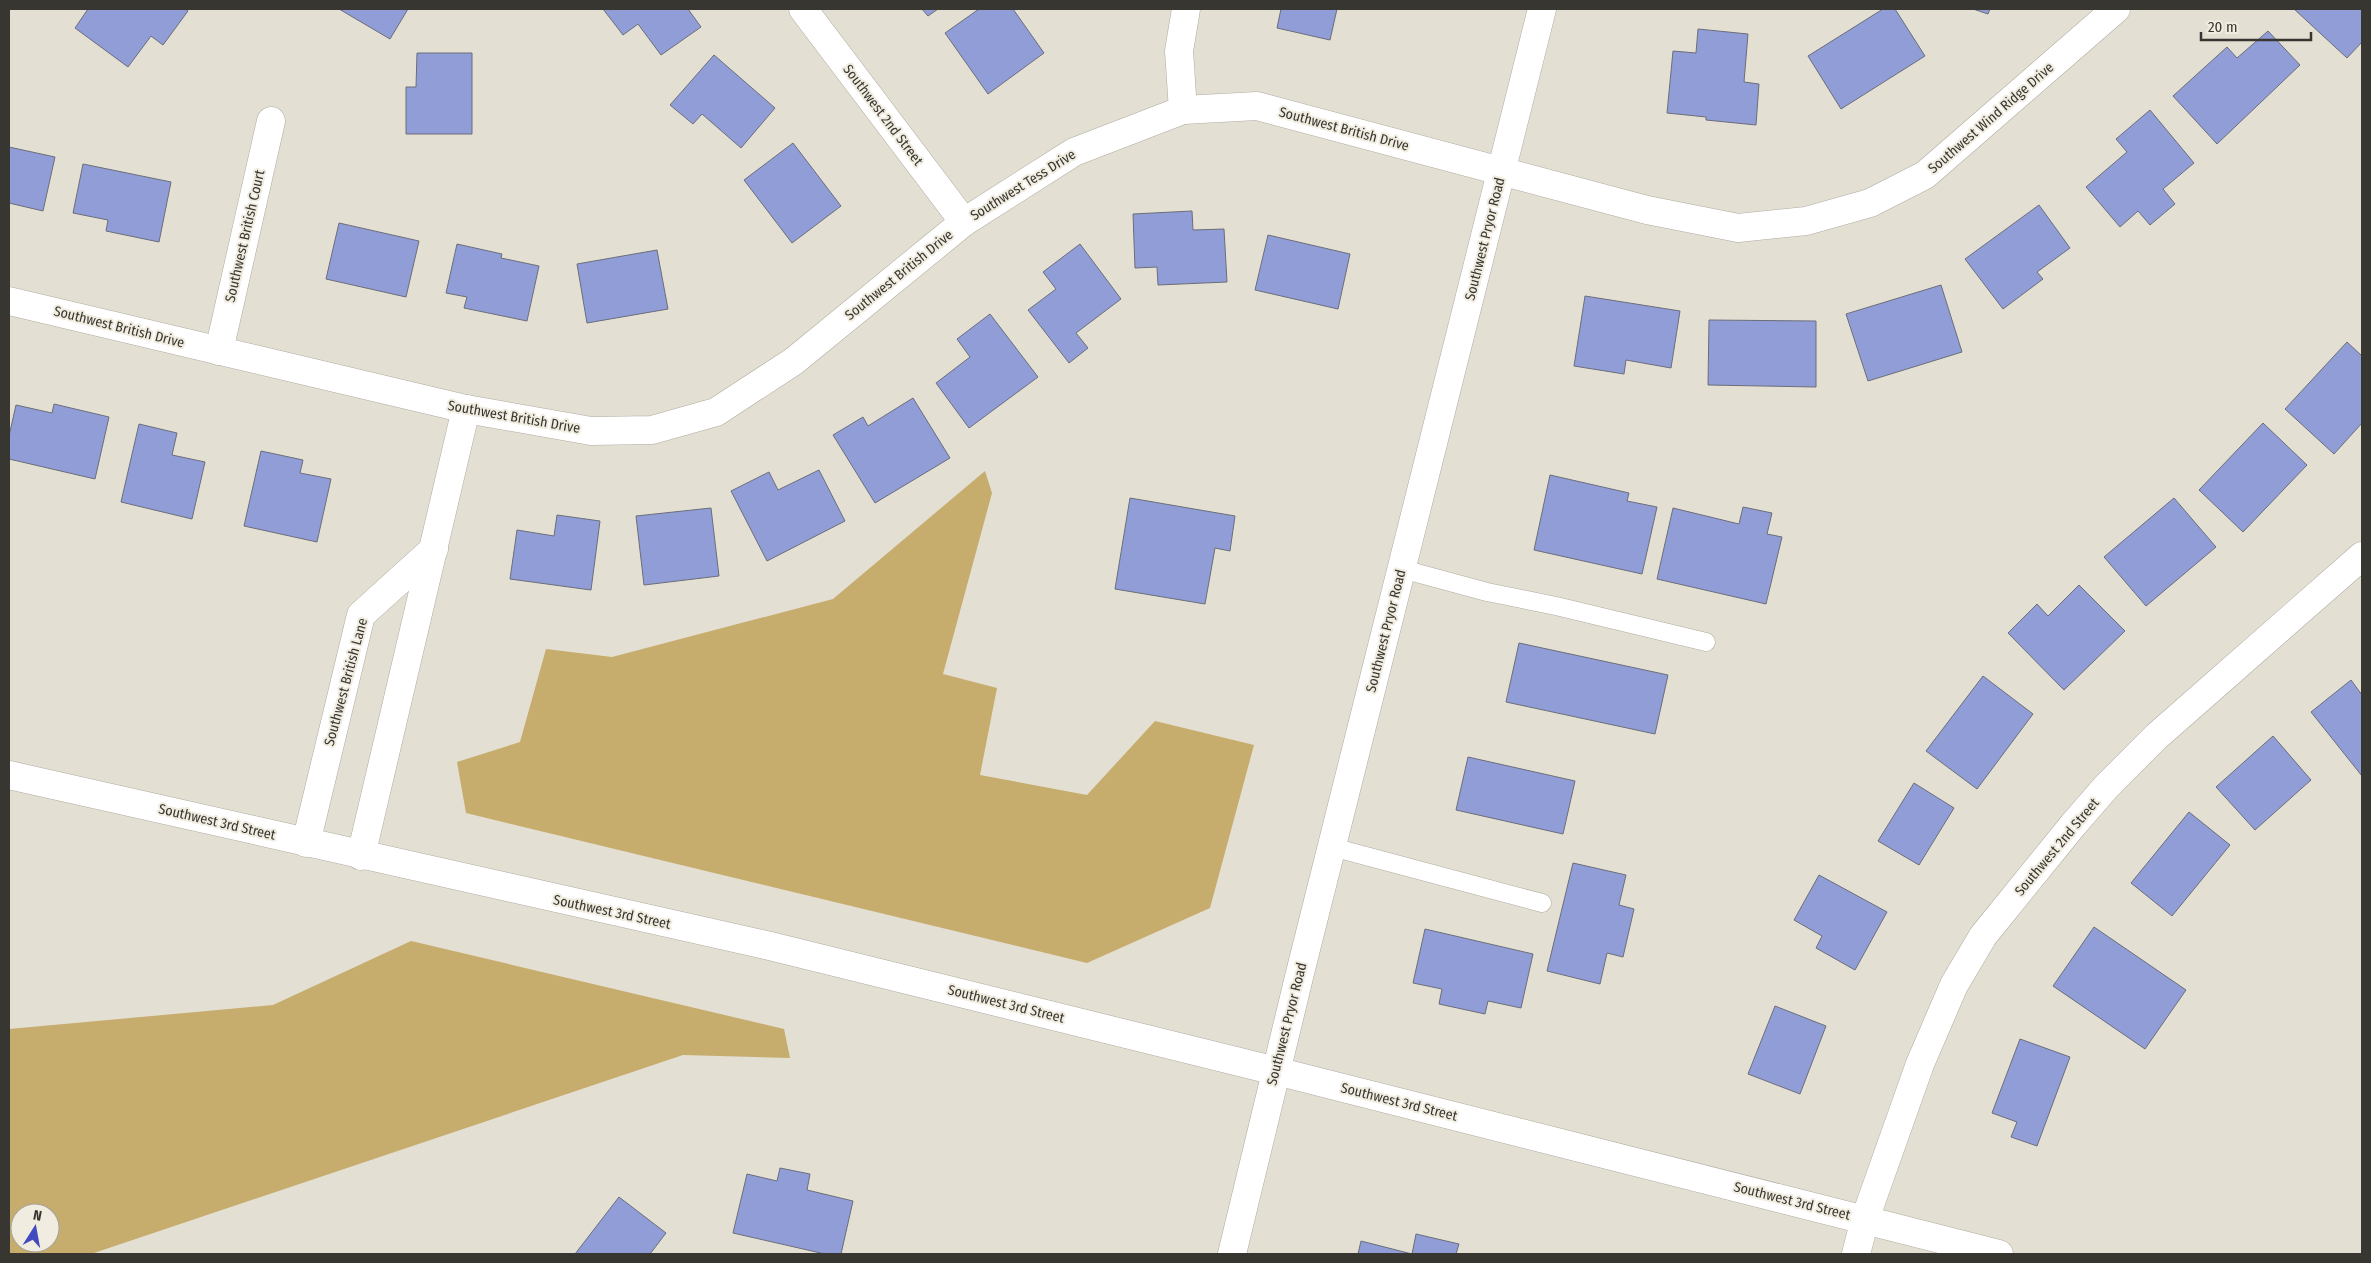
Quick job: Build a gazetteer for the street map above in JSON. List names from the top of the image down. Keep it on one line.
{"streets":{"street":["Southwest 2nd Street","Southwest Wind Ridge Drive","Southwest British Drive","Southwest Tess Drive","Southwest British Court","Southwest Pryor Road","Southwest British Lane","Southwest 3rd Street"]},"crossings":[["Southwest 2nd Street","Southwest British Drive"],["Southwest 2nd Street","Southwest Tess Drive"],["Southwest 2nd Street","Southwest 3rd Street"],["Southwest Wind Ridge Drive","Southwest British Drive"],["Southwest Wind Ridge Drive","Southwest Pryor Road"],["Southwest British Drive","Southwest Tess Drive"],["Southwest British Drive","Southwest British Court"],["Southwest British Drive","Southwest Pryor Road"],["Southwest Pryor Road","Southwest 3rd Street"],["Southwest British Lane","Southwest 3rd Street"]],"scale_bar":"20 m","north":"top"}
